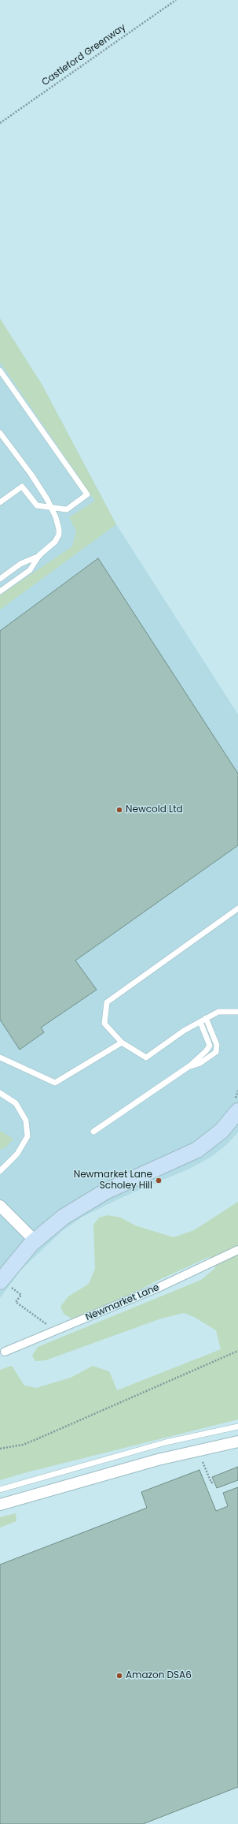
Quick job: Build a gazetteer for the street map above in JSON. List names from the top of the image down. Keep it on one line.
{"streets":{"street":["Newmarket Lane"],"path":["Castleford Greenway"]},"places":["Newcold Ltd","Newmarket Lane Scholey Hill","Amazon DSA6"]}
